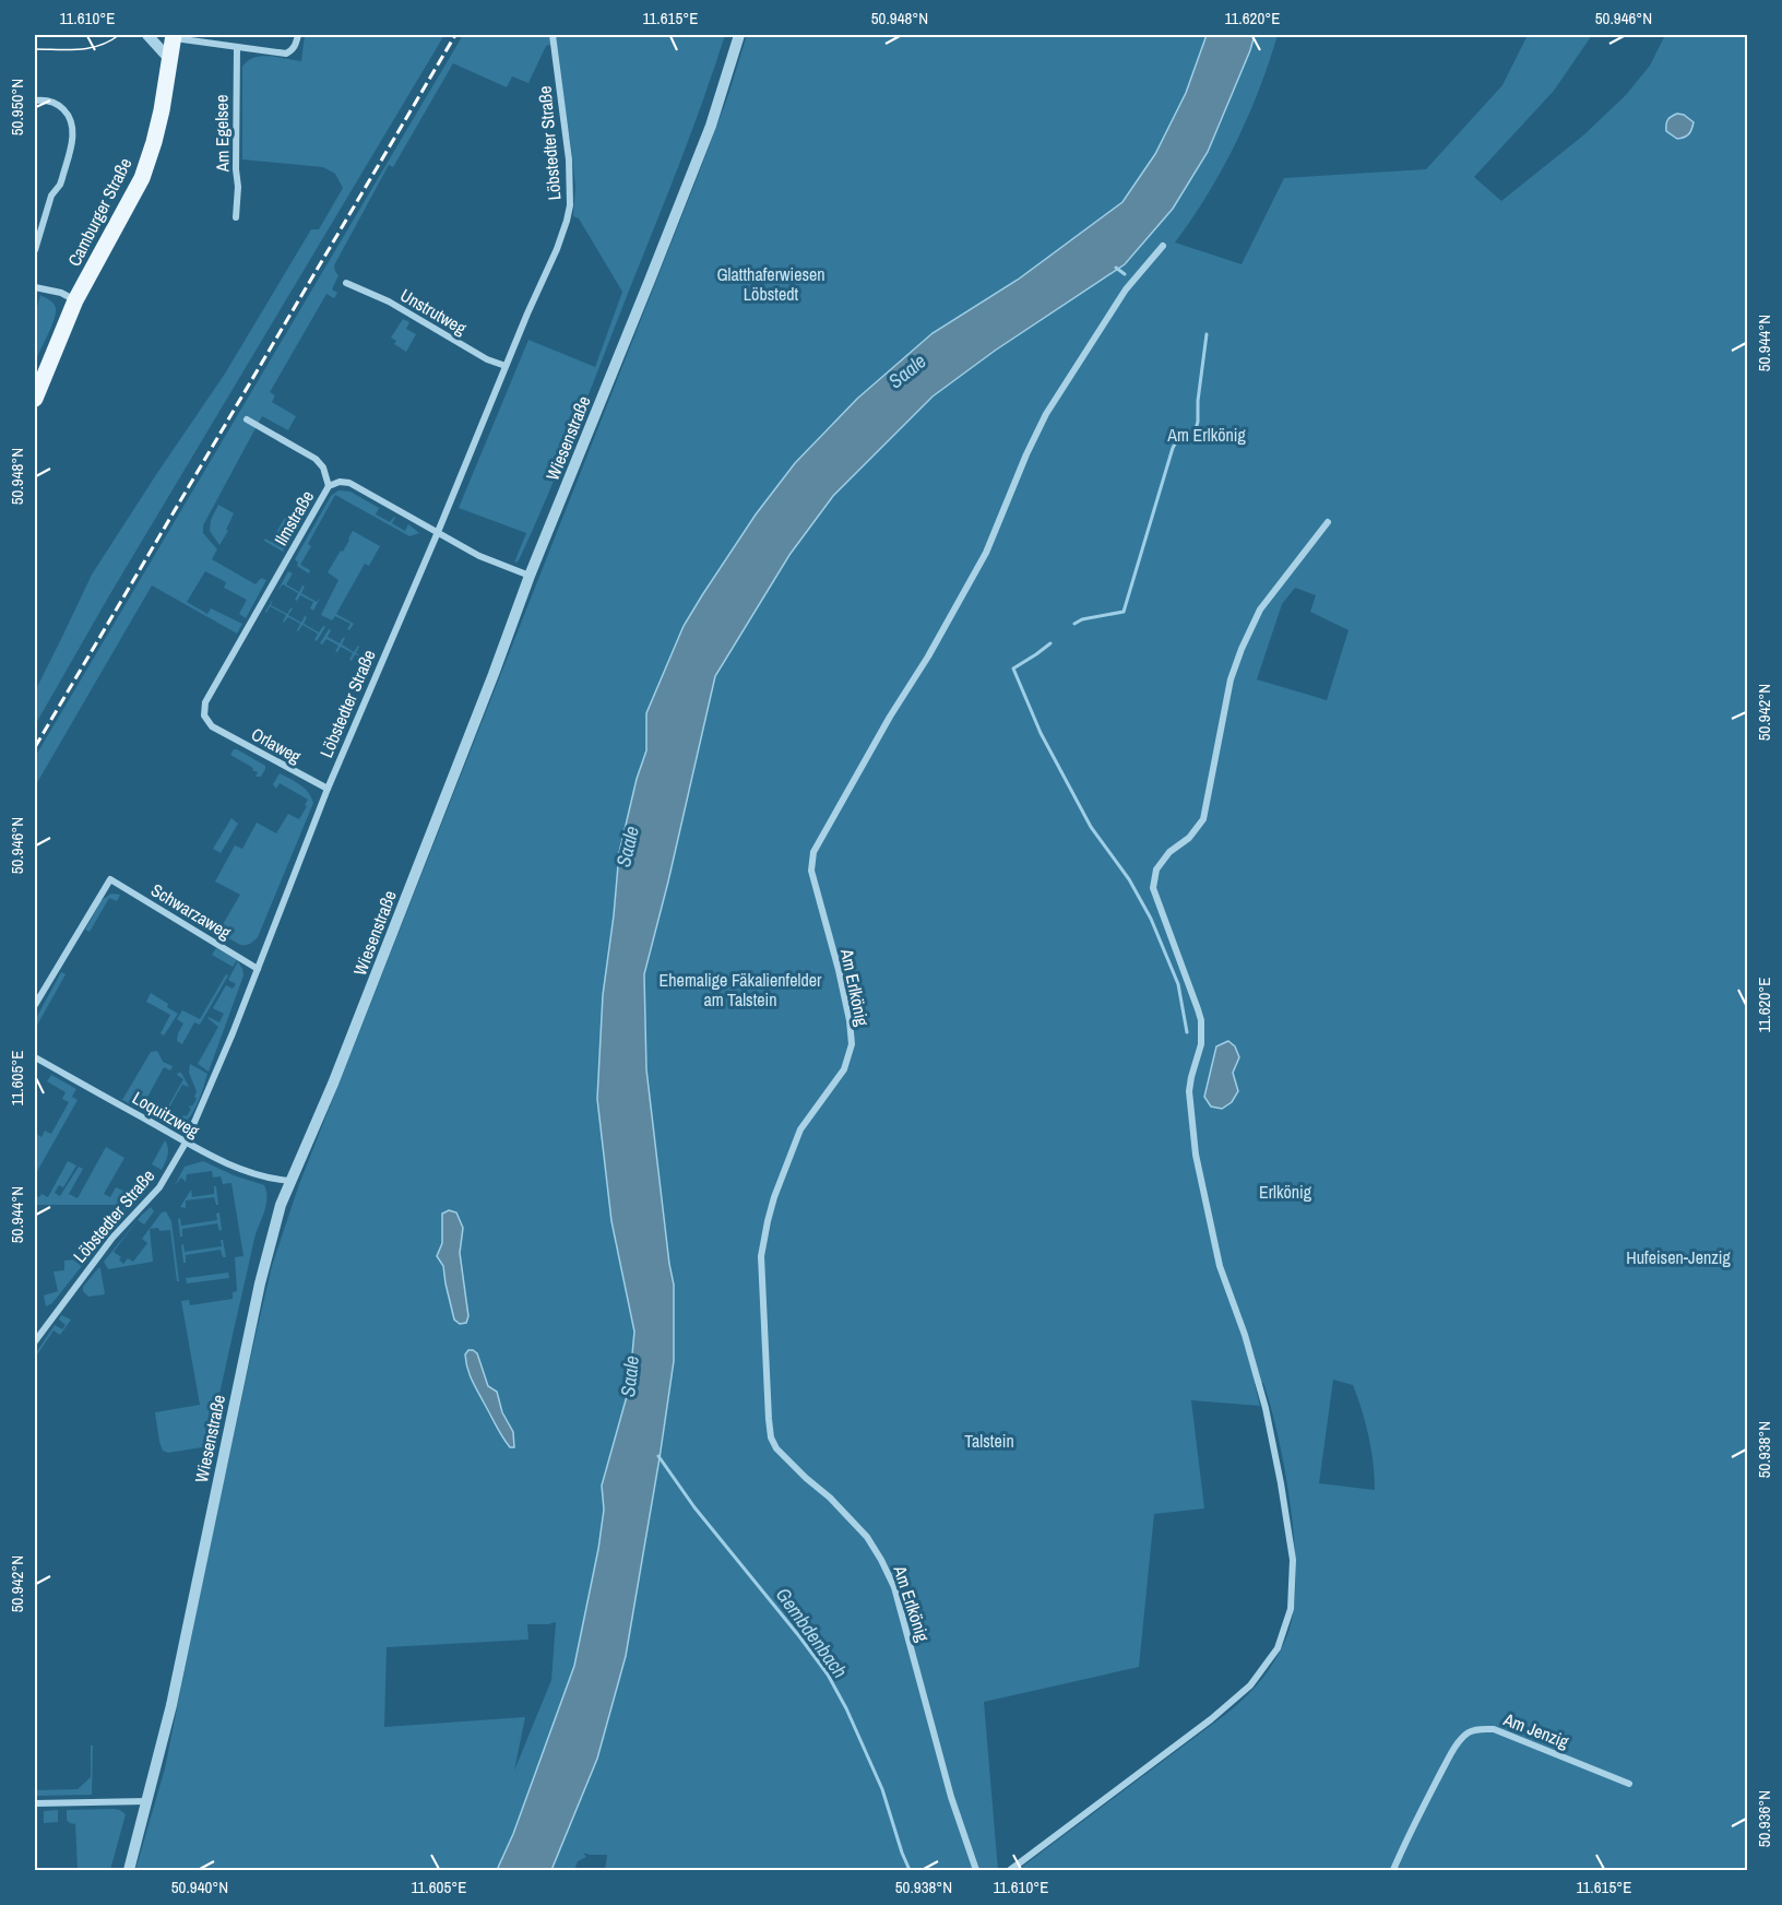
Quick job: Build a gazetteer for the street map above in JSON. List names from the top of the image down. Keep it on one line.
{"streets":{"main road":["Camburger Straße"],"street":["Am Egelsee","Löbstedter Straße","Unstrutweg","Wiesenstraße","Ilmstraße","Orlaweg","Schwarzaweg","Am Erlkönig","Loquitzweg","Am Jenzig"]},"crossings":[["Löbstedter Straße","Unstrutweg"],["Löbstedter Straße","Ilmstraße"],["Löbstedter Straße","Orlaweg"],["Löbstedter Straße","Schwarzaweg"],["Löbstedter Straße","Loquitzweg"],["Wiesenstraße","Ilmstraße"],["Wiesenstraße","Loquitzweg"],["Ilmstraße","Orlaweg"]],"water":["Saale","Gembdenbach"],"parks":["Glatthaferwiesen Löbstedt","Am Erlkönig","Ehemalige Fäkalienfelder am Talstein","Erlkönig","Hufeisen-Jenzig","Talstein"],"coordinates":["11.610°E","11.615°E","50.948°N","11.620°E","50.946°N","50.950°N","50.944°N","50.942°N","11.605°E","50.938°N","50.936°N","50.940°N"]}
